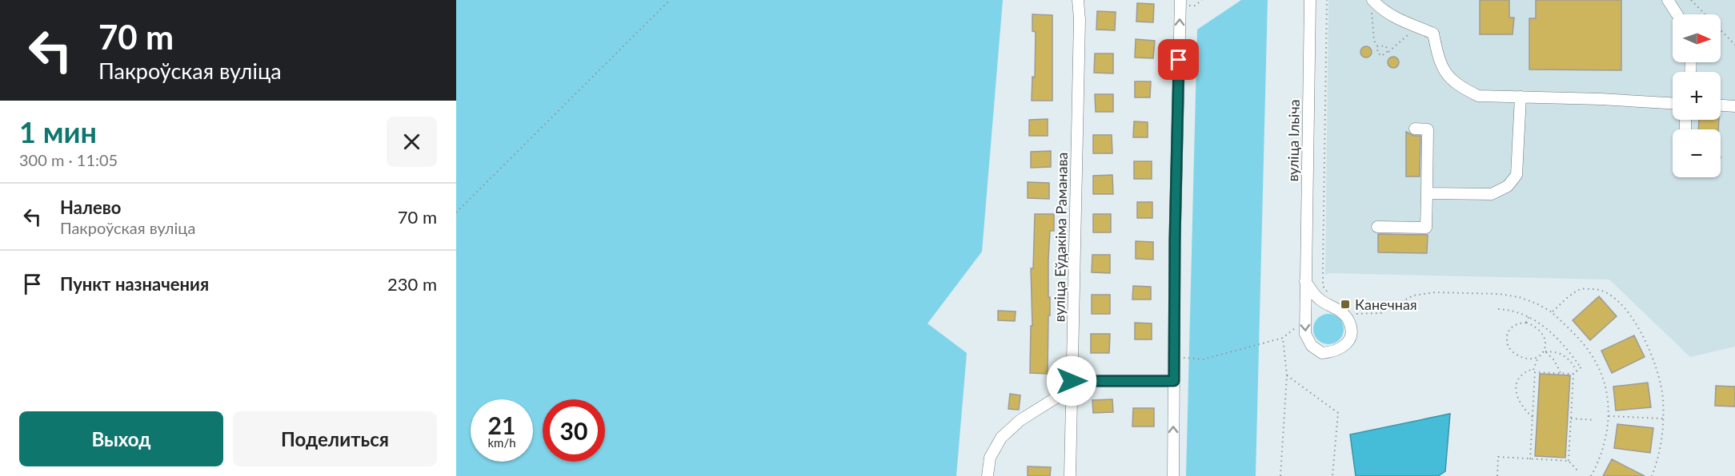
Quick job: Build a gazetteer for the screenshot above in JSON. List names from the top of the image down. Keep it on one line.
{"streets":{"street":["вуліца Ільіча","вуліца Еўдакіма Раманава"]},"places":{"transit":["Канечная"]},"north":"right","page":{"turn":["70 m","Пакроўская вуліца"],"map_buttons":["+","−"],"heading":["1 мин","300 m · 11:05"],"list":[{"name":"Налево","note":"Пакроўская вуліца","value":"70 m"},{"name":"Пункт назначения","value":"230 m"}],"speed":"21 km/h","limit":"30","buttons":["Выход","Поделиться"]}}
